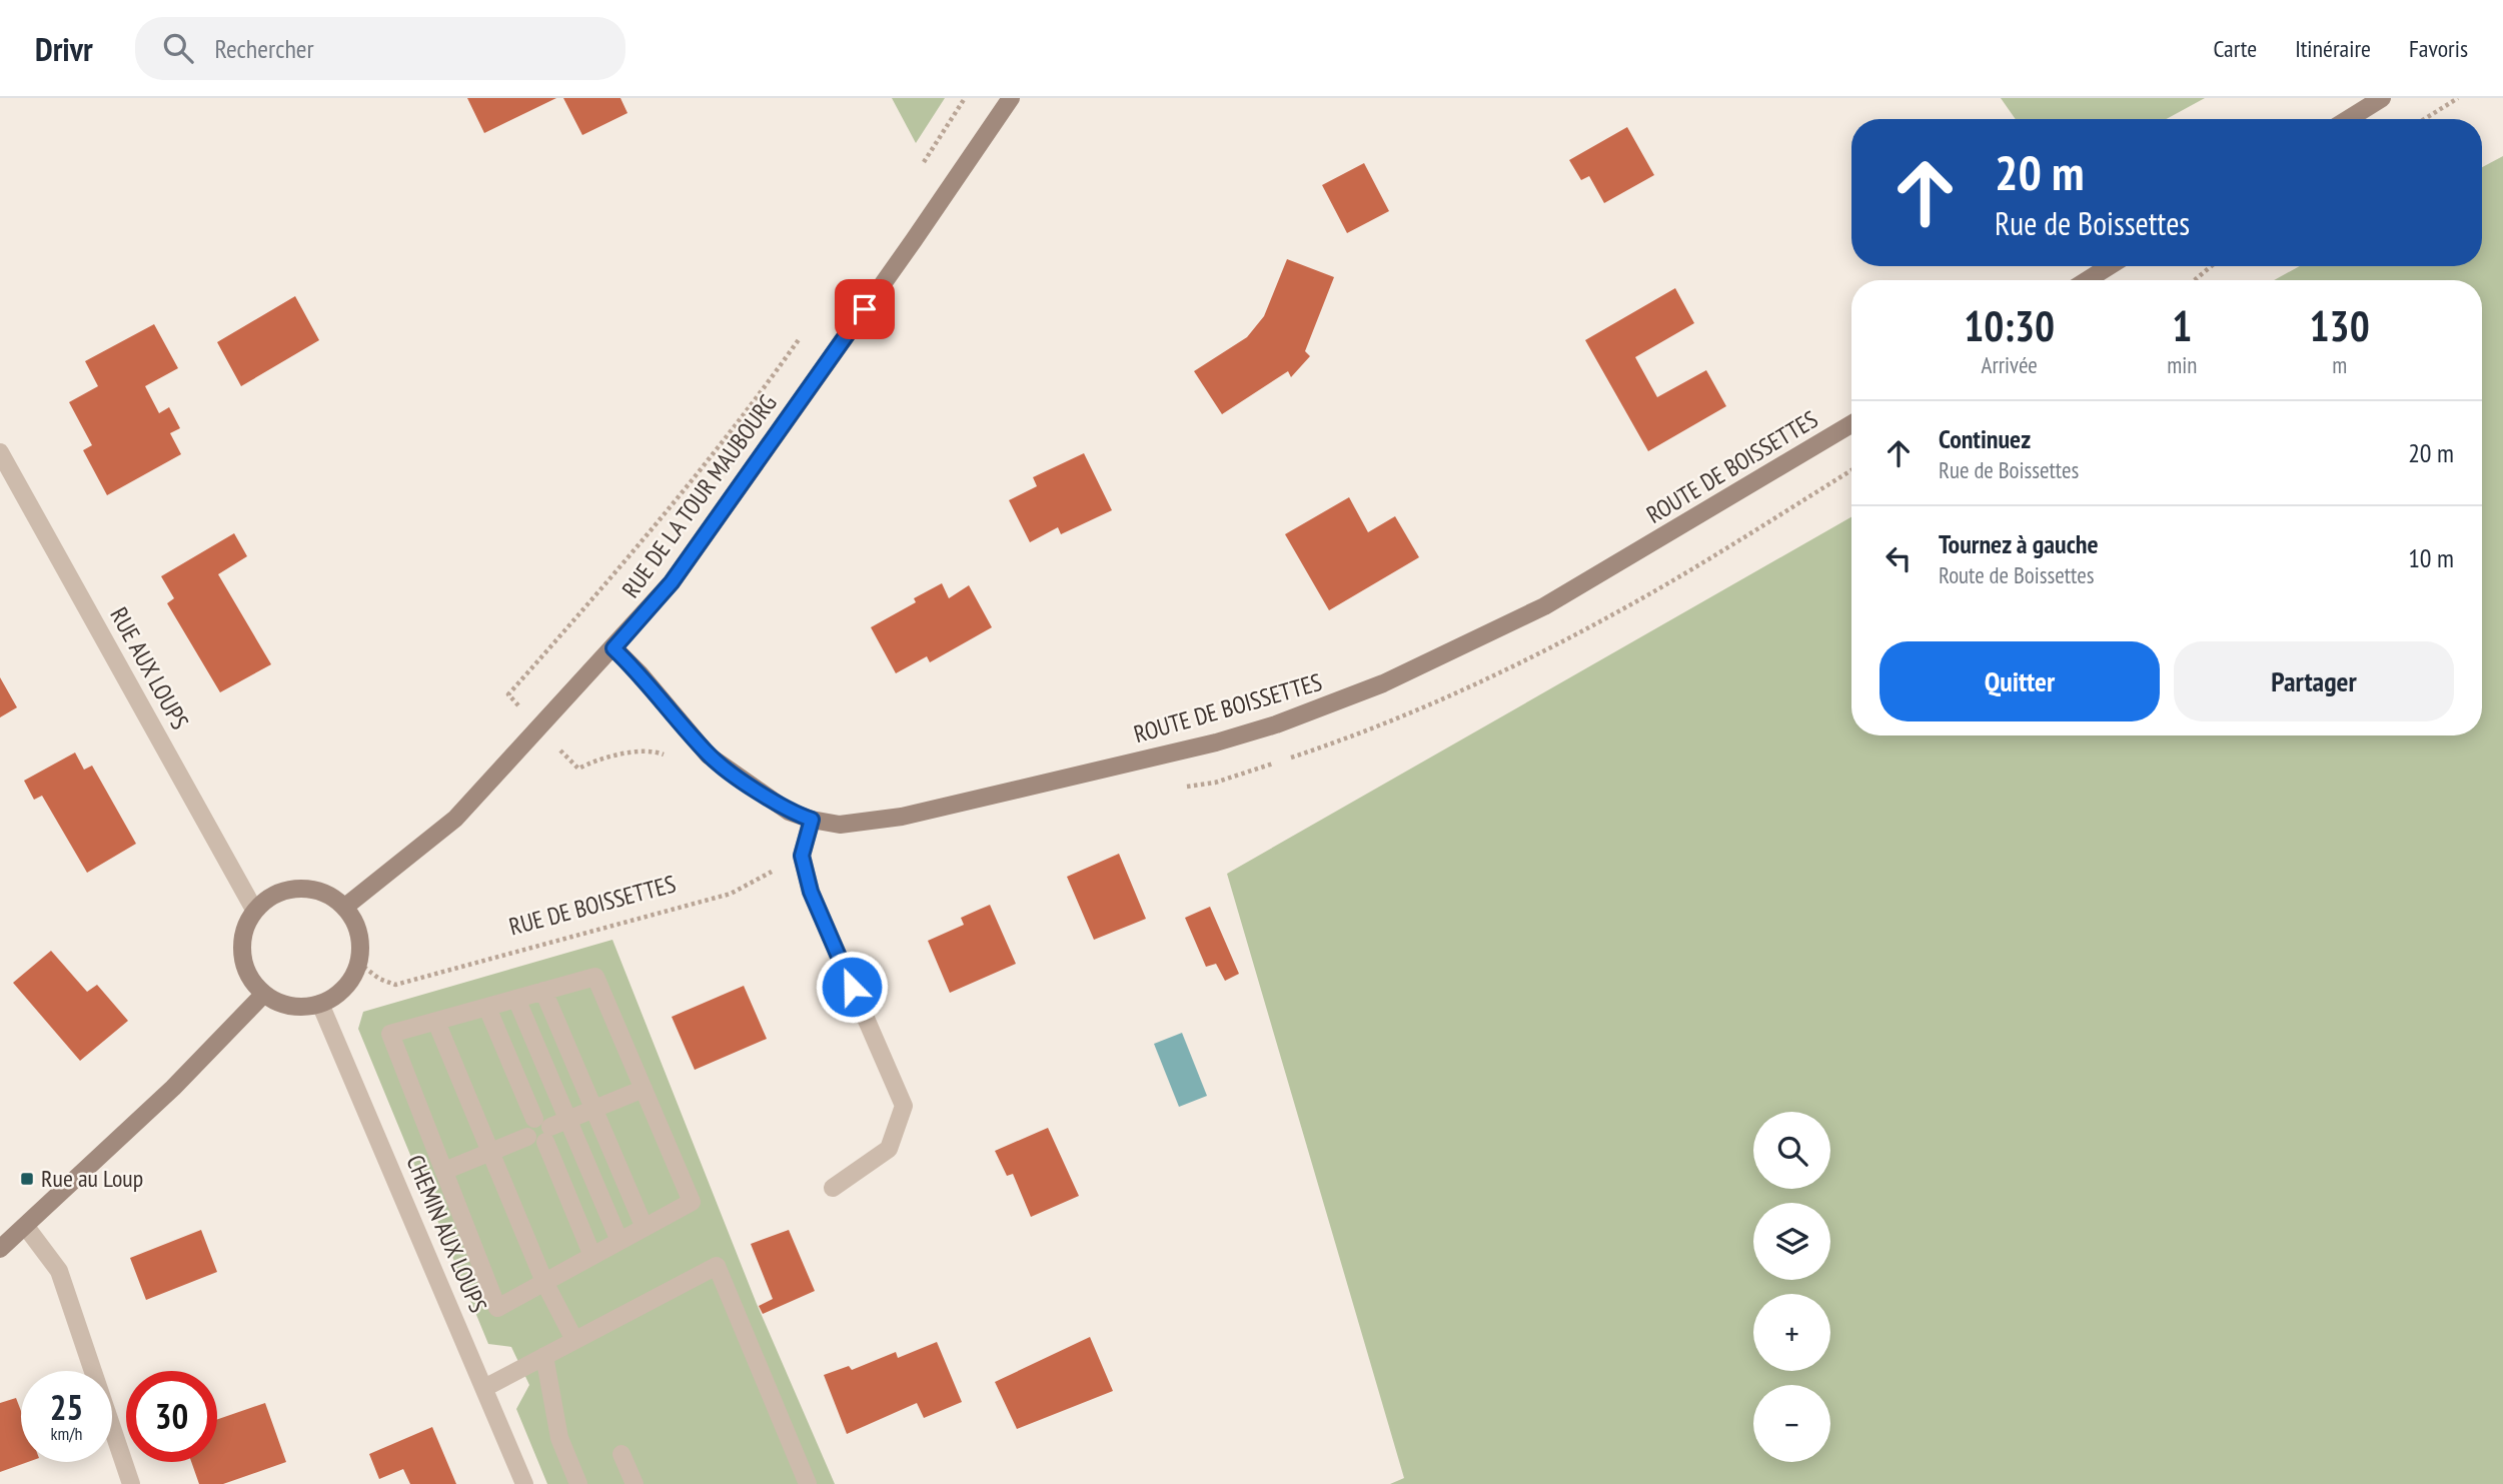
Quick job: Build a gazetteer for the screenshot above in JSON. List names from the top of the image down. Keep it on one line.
{"streets":{"main road":["ROUTE DE BOISSETTES","RUE DE LA TOUR MAUBOURG"],"street":["RUE AUX LOUPS","CHEMIN AUX LOUPS"],"path":["RUE DE BOISSETTES"]},"crossings":[["ROUTE DE BOISSETTES","RUE DE LA TOUR MAUBOURG"],["RUE DE LA TOUR MAUBOURG","RUE AUX LOUPS"],["RUE DE LA TOUR MAUBOURG","RUE DE BOISSETTES"],["RUE DE LA TOUR MAUBOURG","CHEMIN AUX LOUPS"],["RUE AUX LOUPS","RUE DE BOISSETTES"],["RUE AUX LOUPS","CHEMIN AUX LOUPS"],["RUE DE BOISSETTES","CHEMIN AUX LOUPS"]],"places":{"transit":["Rue au Loup"]},"page":{"header":"Drivr","search":"Rechercher","nav":["Carte","Itinéraire","Favoris"],"turn":["20 m","Rue de Boissettes"],"eta":["10:30","Arrivée","1","min","130","m"],"list":[{"name":"Continuez","note":"Rue de Boissettes","value":"20 m"},{"name":"Tournez à gauche","note":"Route de Boissettes","value":"10 m"}],"buttons":["Quitter","Partager"],"map_buttons":["+","−"],"speed":"25 km/h","limit":"30"}}
